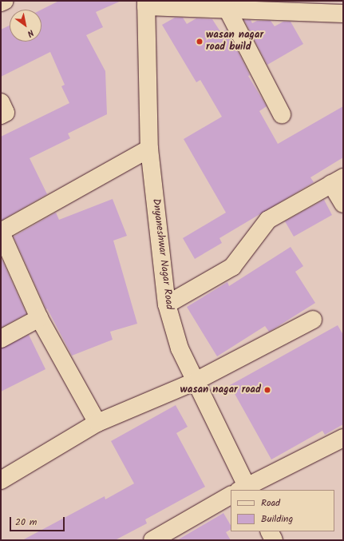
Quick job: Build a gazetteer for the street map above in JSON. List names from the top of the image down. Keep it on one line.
{"streets":{"street":["Dnyaneshwar Nagar Road"]},"places":["wasan nagar road build","wasan nagar road"],"legend":["Road","Building"],"scale_bar":"20 m","north":"bottom right"}
